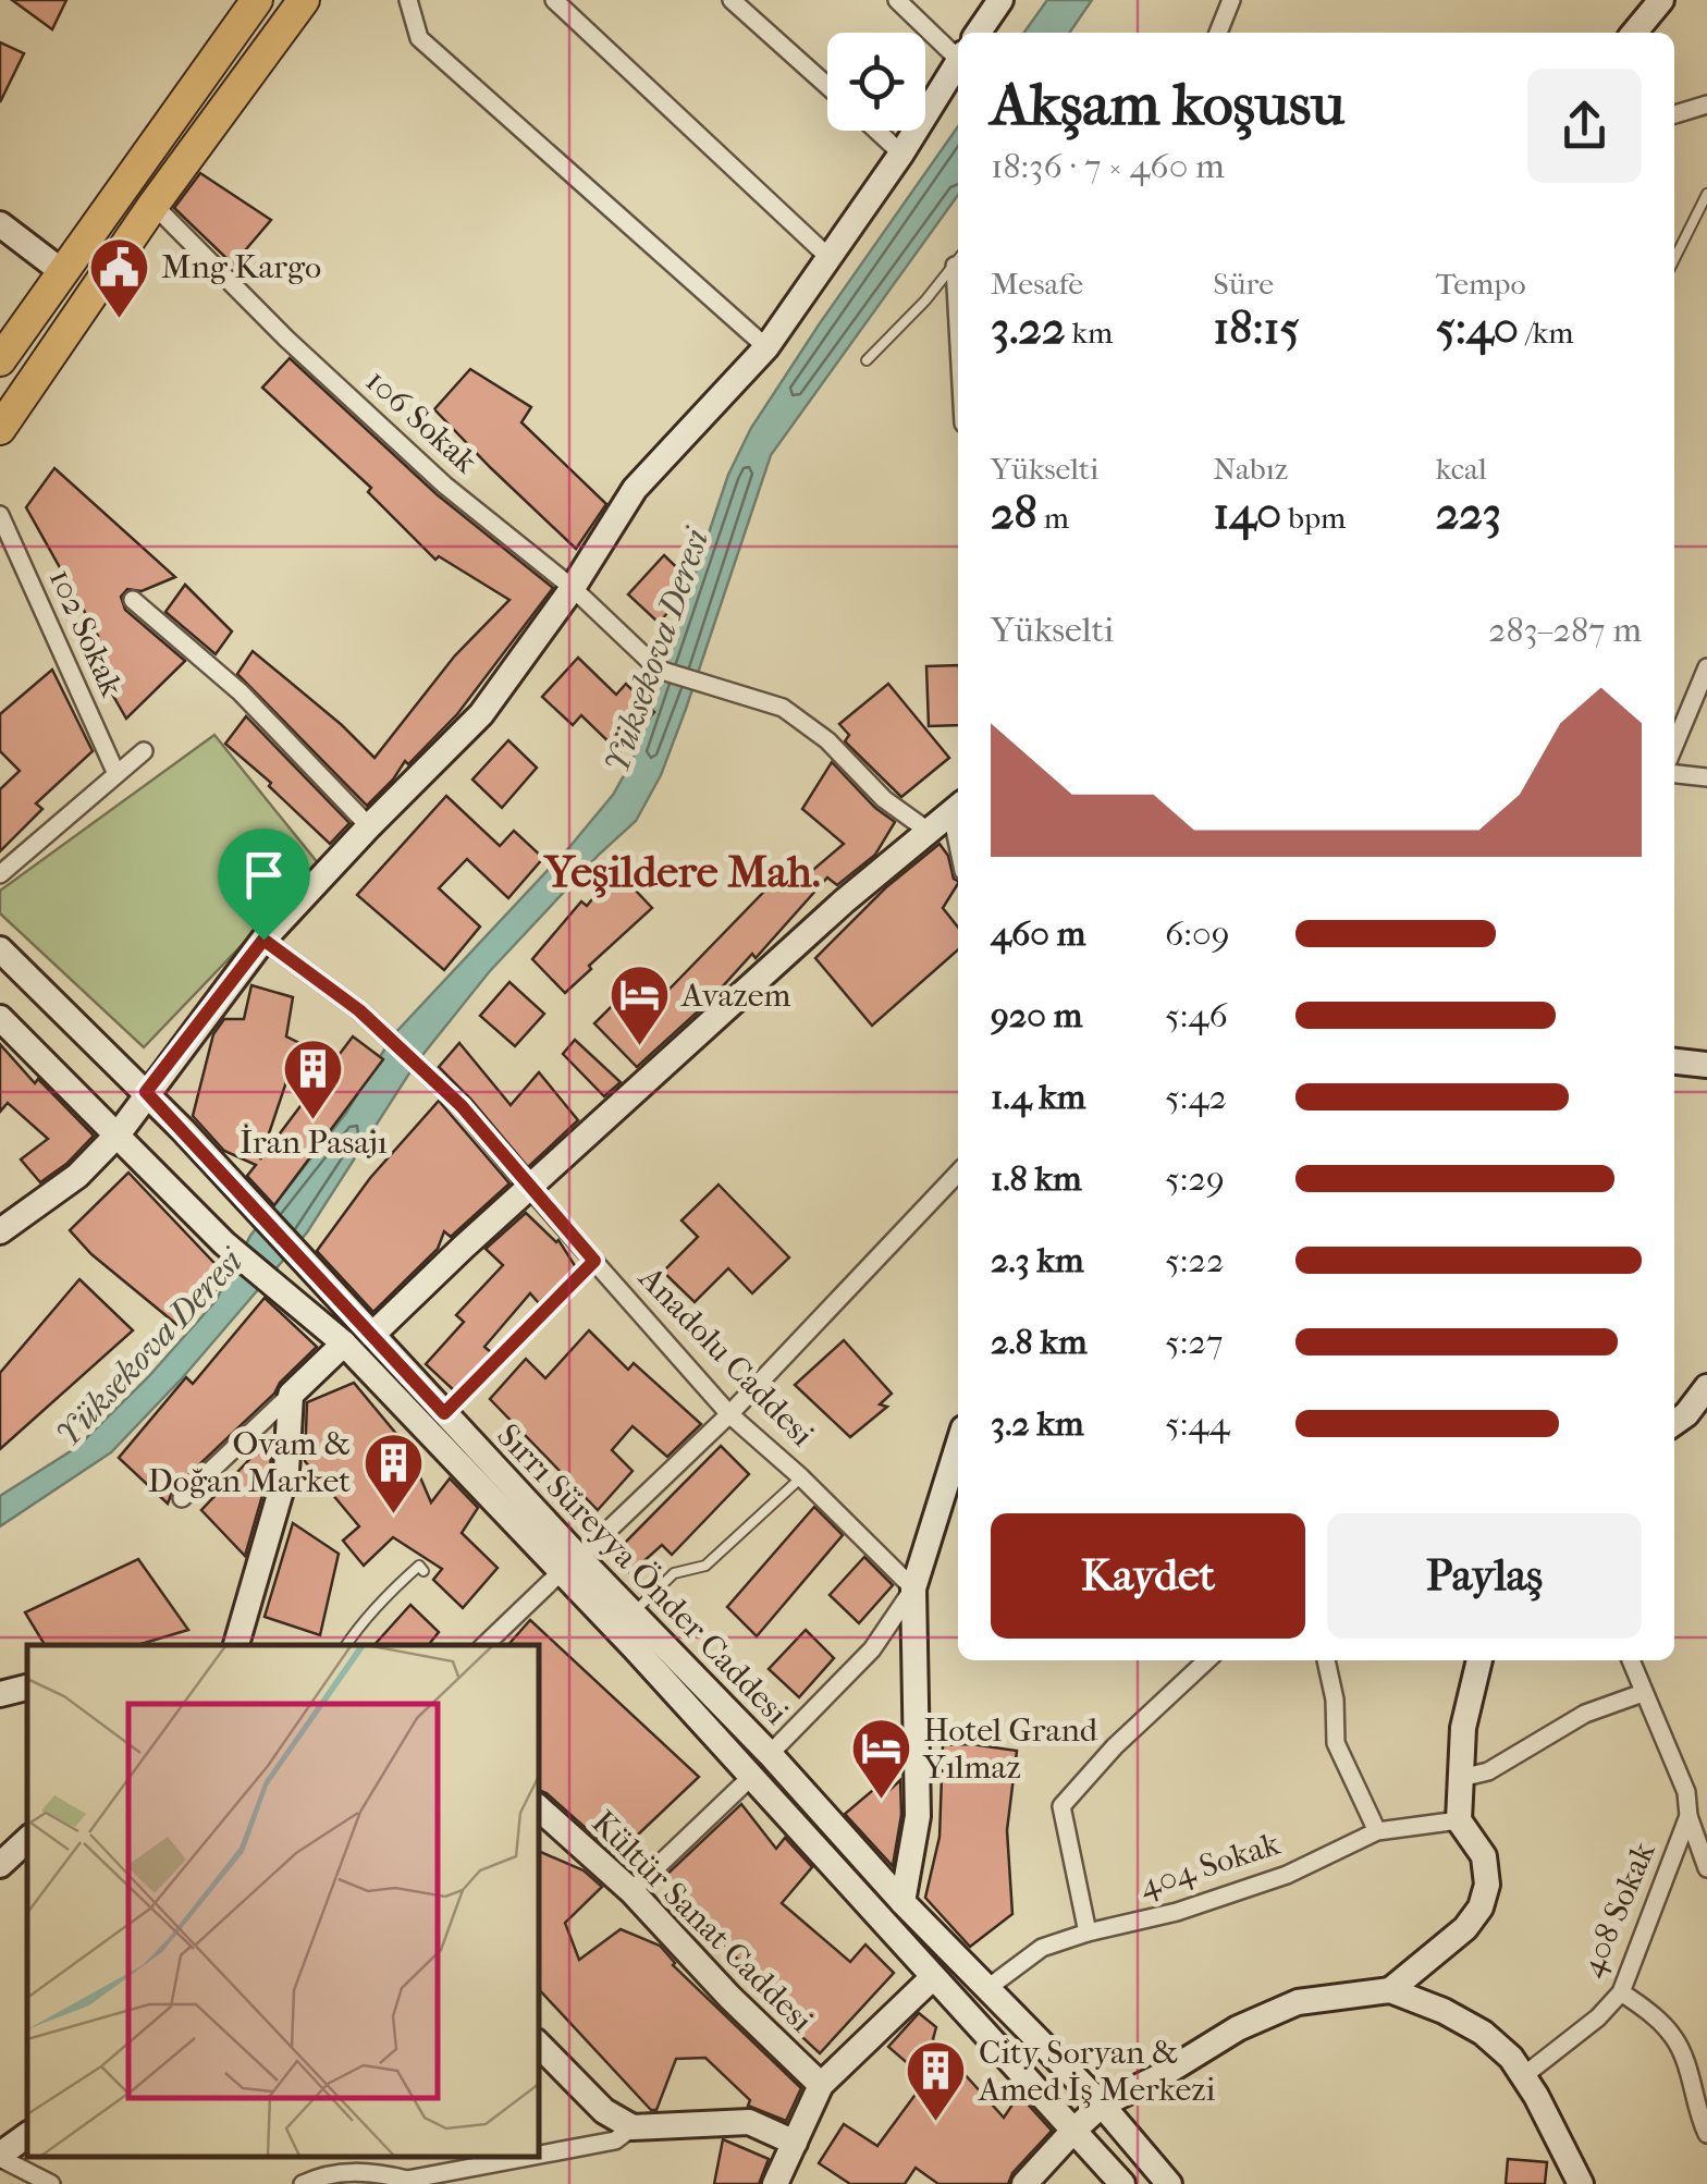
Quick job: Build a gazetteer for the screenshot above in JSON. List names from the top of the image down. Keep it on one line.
{"streets":{"street":["106 Sokak","102 Sokak","Anadolu Caddesi","Sırrı Süreyya Önder Caddesi","404 Sokak","408 Sokak","Kültür Sanat Caddesi"]},"crossings":[["Sırrı Süreyya Önder Caddesi","404 Sokak"]],"districts":["Yeşildere Mah."],"water":["Yüksekova Deresi"],"places":{"public building":["Mng Kargo"],"hotel":["Avazem","Hotel Grand Yılmaz"],"building":["İran Pasajı","Ovam & Doğan Market","City Soryan & Amed İş Merkezi"]},"page":{"heading":["Akşam koşusu","18:36 · 7 × 460 m"],"stats":[["Mesafe","3.22 km"],["Süre","18:15"],["Tempo","5:40 /km"],["Yükselti","28 m"],["Nabız","140 bpm"],["kcal","223"]],"chart":["Yükselti","283–287 m"],"list":[{"name":"460 m","note":"6:09"},{"name":"920 m","note":"5:46"},{"name":"1.4 km","note":"5:42"},{"name":"1.8 km","note":"5:29"},{"name":"2.3 km","note":"5:22"},{"name":"2.8 km","note":"5:27"},{"name":"3.2 km","note":"5:44"}],"buttons":["Kaydet","Paylaş"]}}
